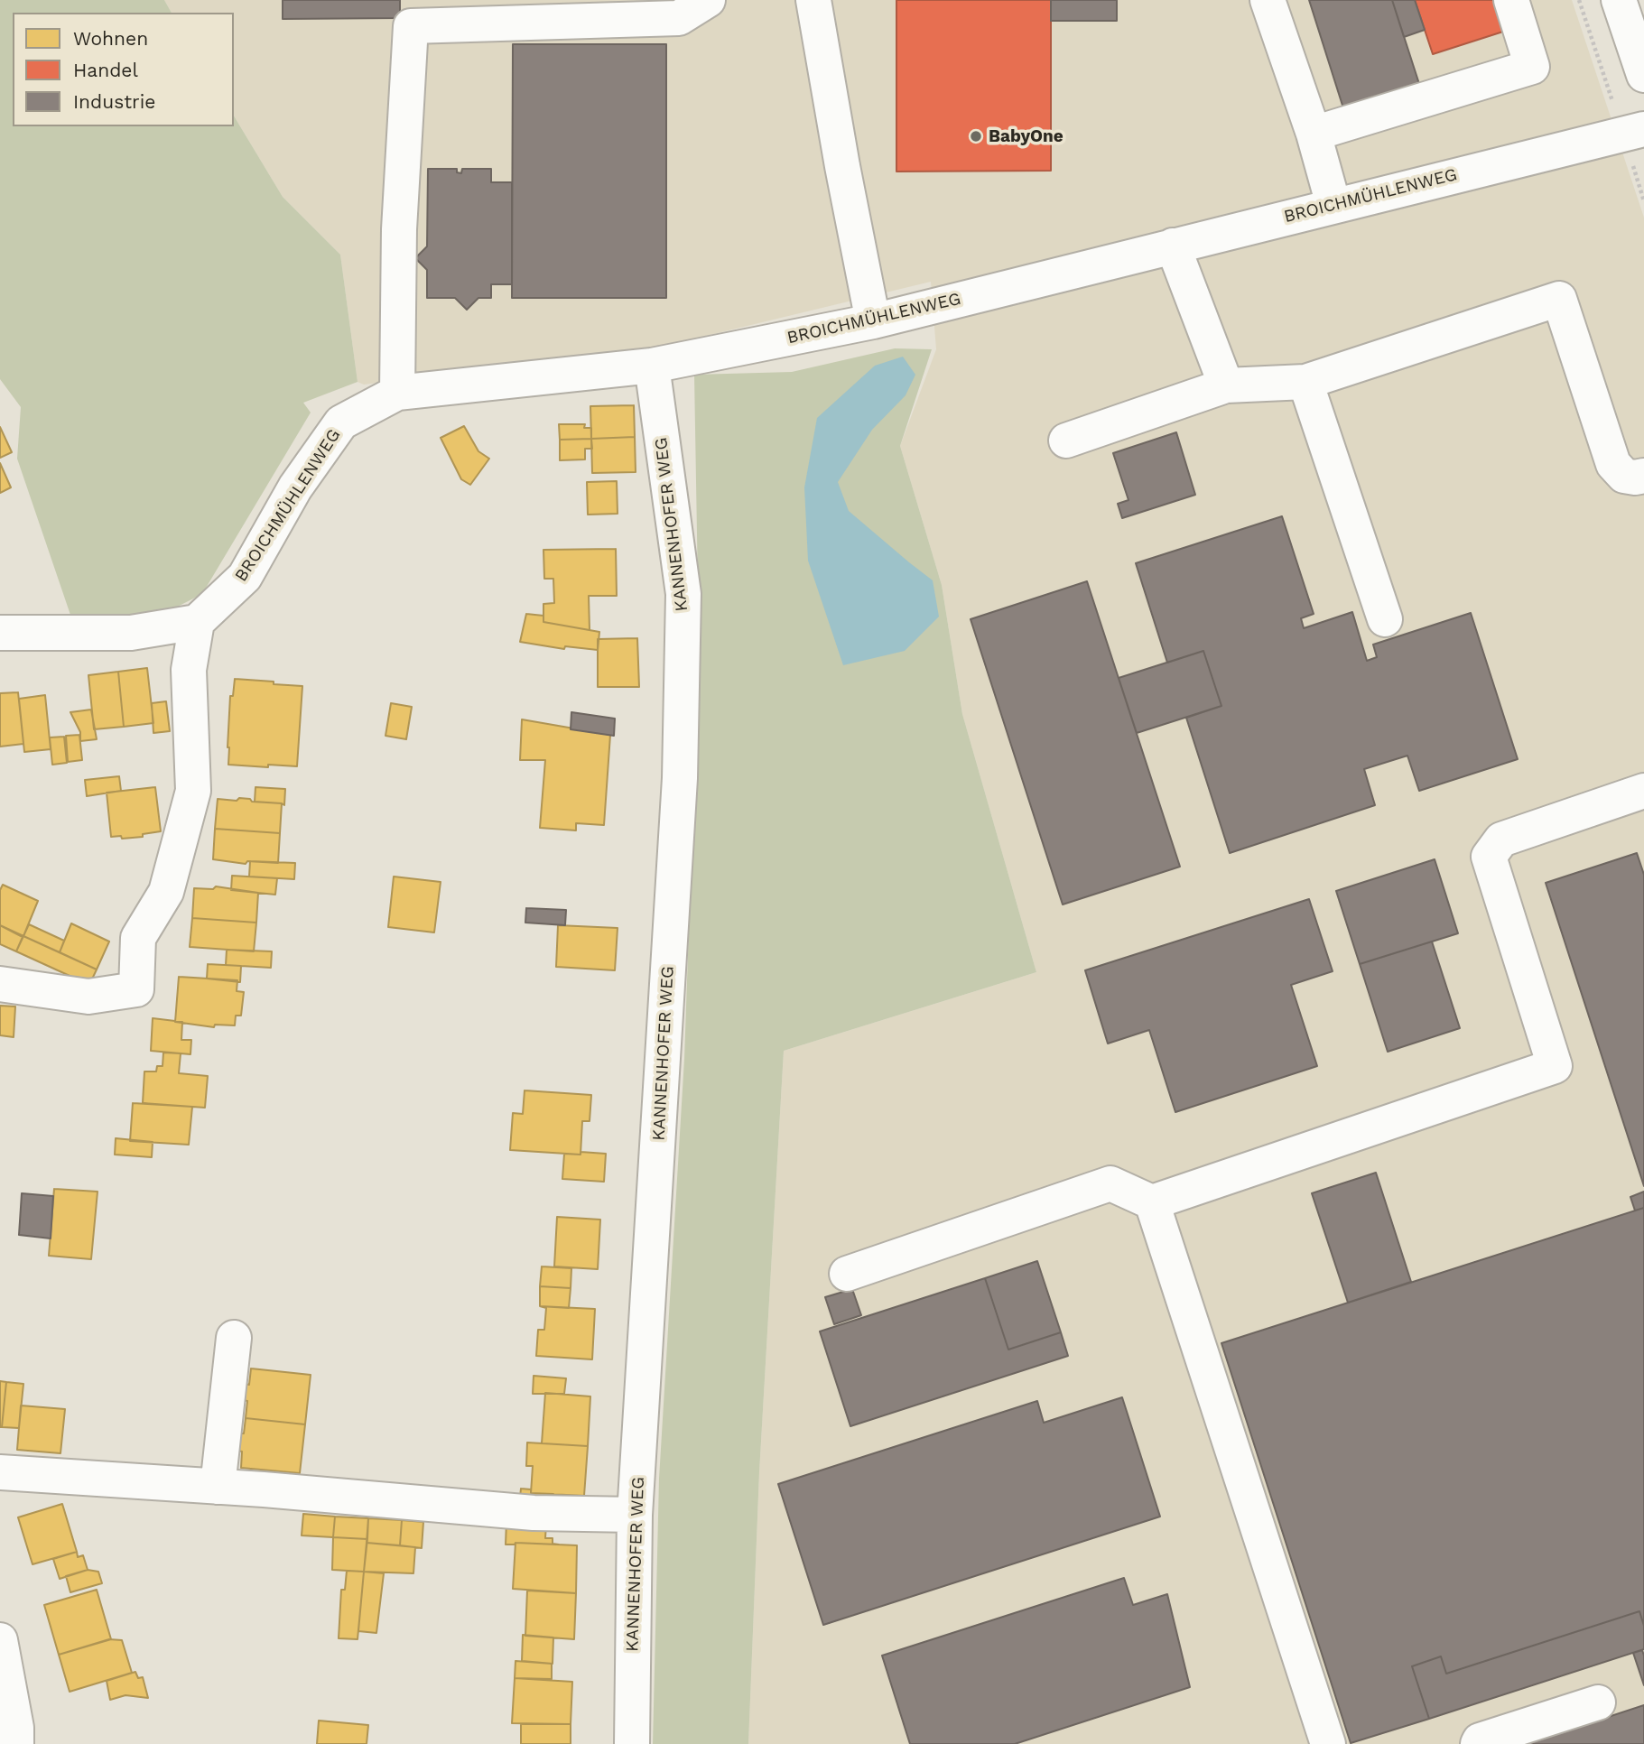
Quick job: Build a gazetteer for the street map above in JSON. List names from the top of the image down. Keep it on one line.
{"streets":{"street":["BROICHMÜHLENWEG","KANNENHOFER WEG"]},"crossings":[["BROICHMÜHLENWEG","KANNENHOFER WEG"]],"places":["BabyOne"],"legend":["Wohnen","Handel","Industrie"]}
